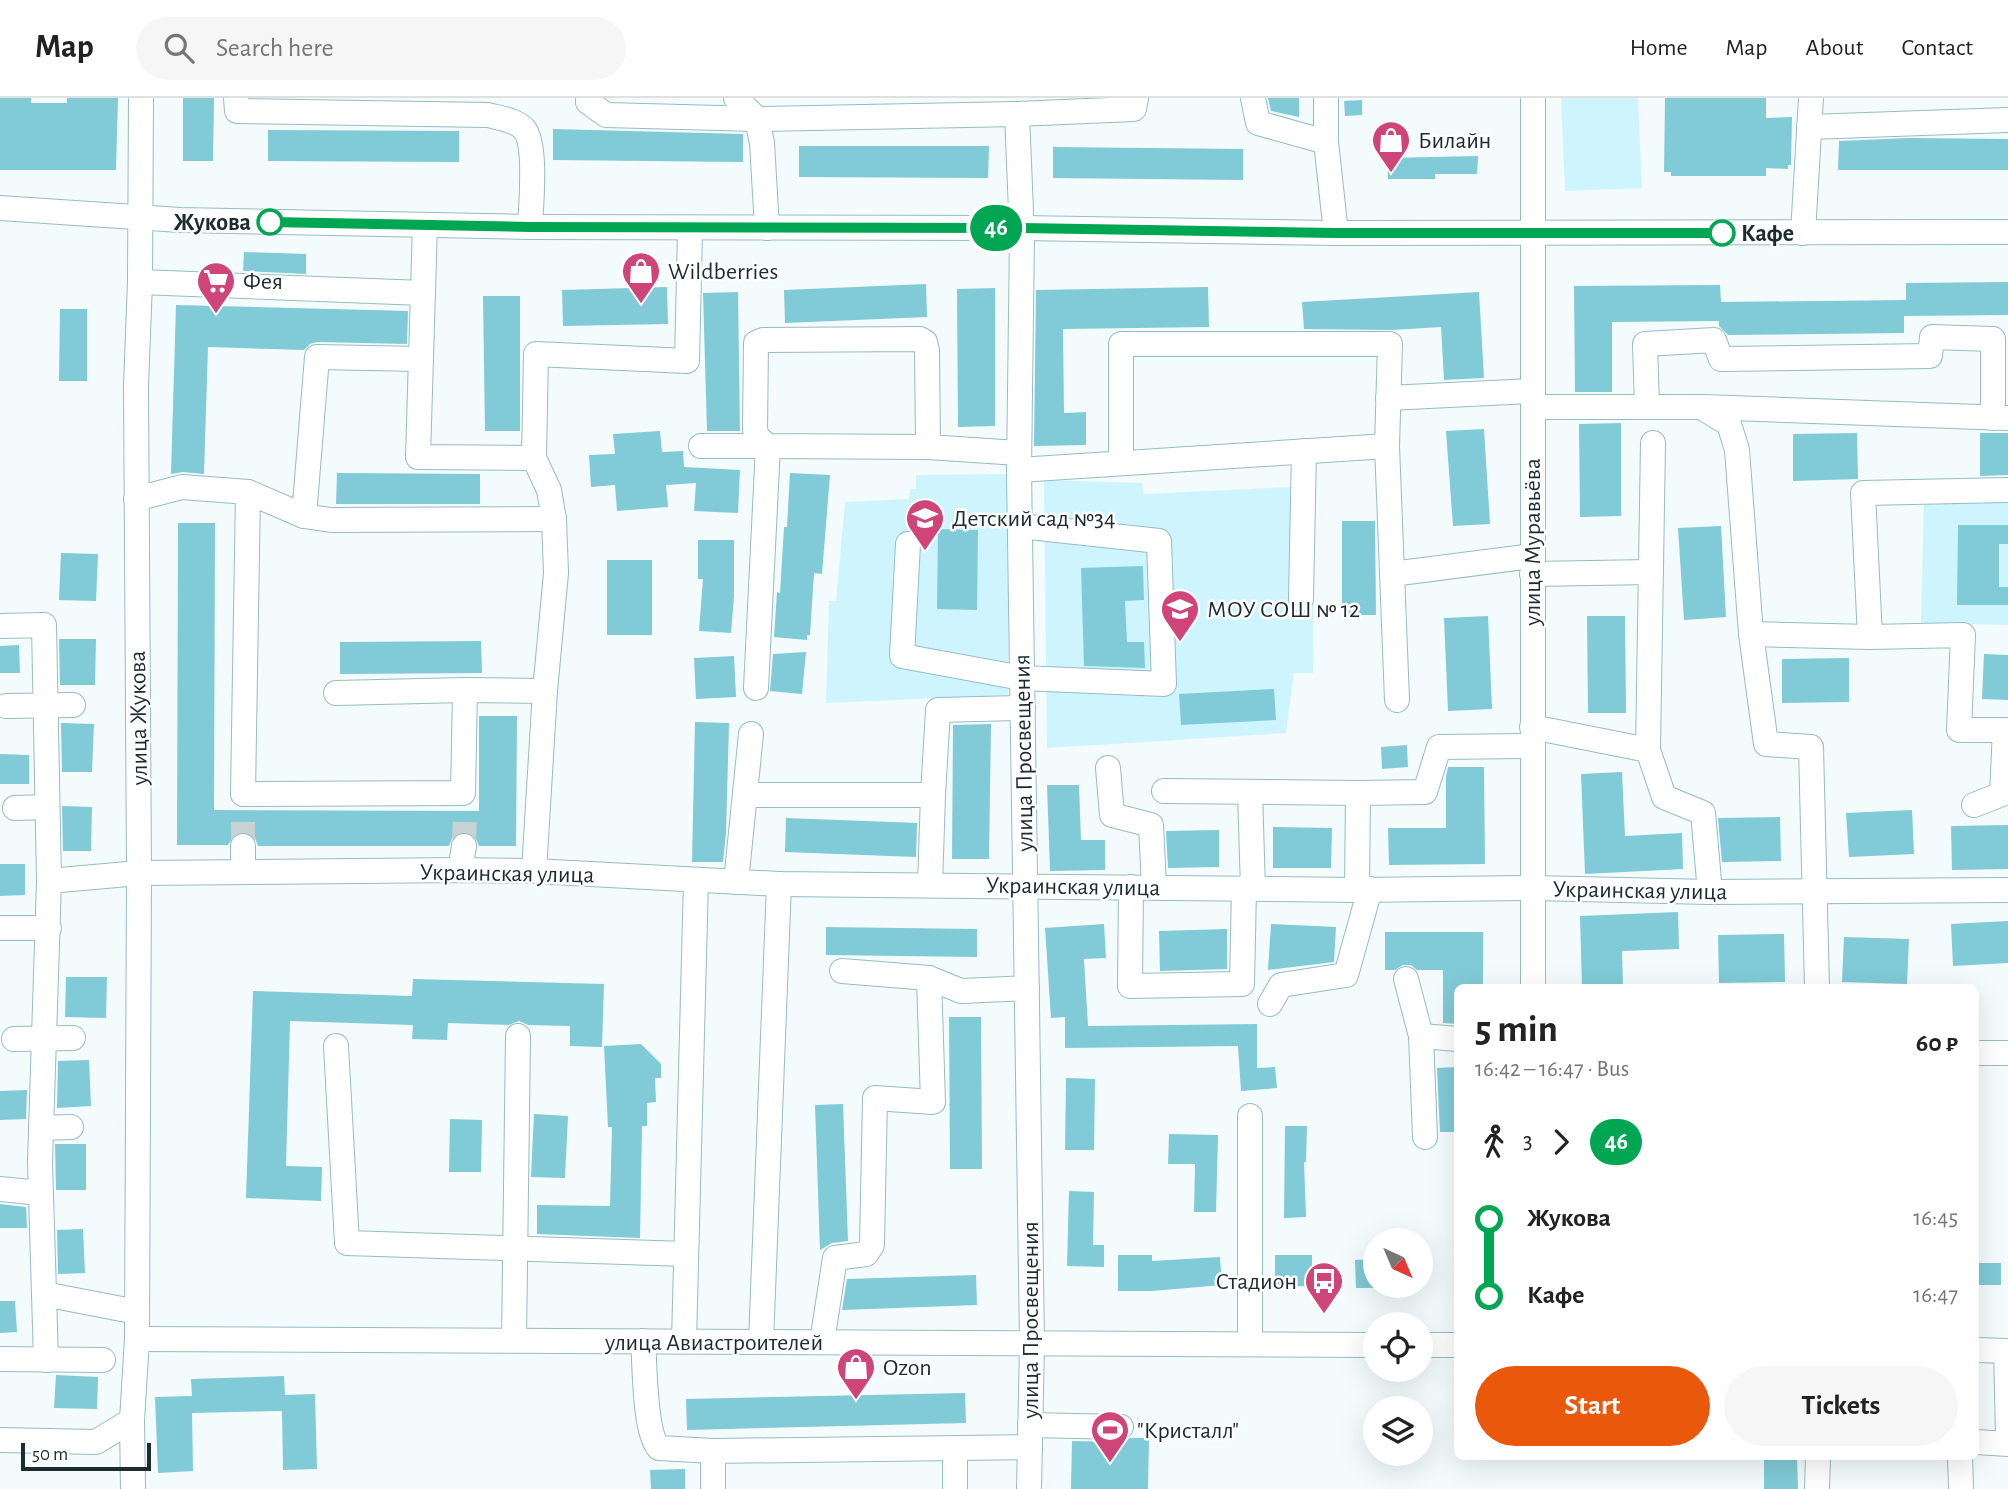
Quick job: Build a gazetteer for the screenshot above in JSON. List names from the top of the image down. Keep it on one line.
{"streets":{"street":["улица Муравьёва","улица Жукова","улица Просвещения","Украинская улица","улица Авиастроителей"]},"crossings":[["улица Муравьёва","Украинская улица"],["улица Жукова","Украинская улица"],["улица Жукова","улица Авиастроителей"],["улица Просвещения","Украинская улица"],["улица Просвещения","улица Авиастроителей"]],"places":{"shop":["Билайн","Wildberries","Ozon"],"other":["Жукова","Кафе"],"supermarket":["Фея"],"school or university":["Детский сад №34","МОУ СОШ № 12"],"bus stop":["Стадион"],"sports":["\"Кристалл\""]},"lines":["bus line 46"],"scale_bar":"50 m","north":"bottom right","page":{"header":"Map","search":"Search here","nav":["Home","Map","About","Contact"],"on_map":"46","heading":["5 min","16:42 – 16:47 · Bus","60 ₽"],"legs":["3","46"],"list":[{"name":"Жукова","value":"16:45"},{"name":"Кафе","value":"16:47"}],"buttons":["Start","Tickets"],"scale":"50 m"}}
